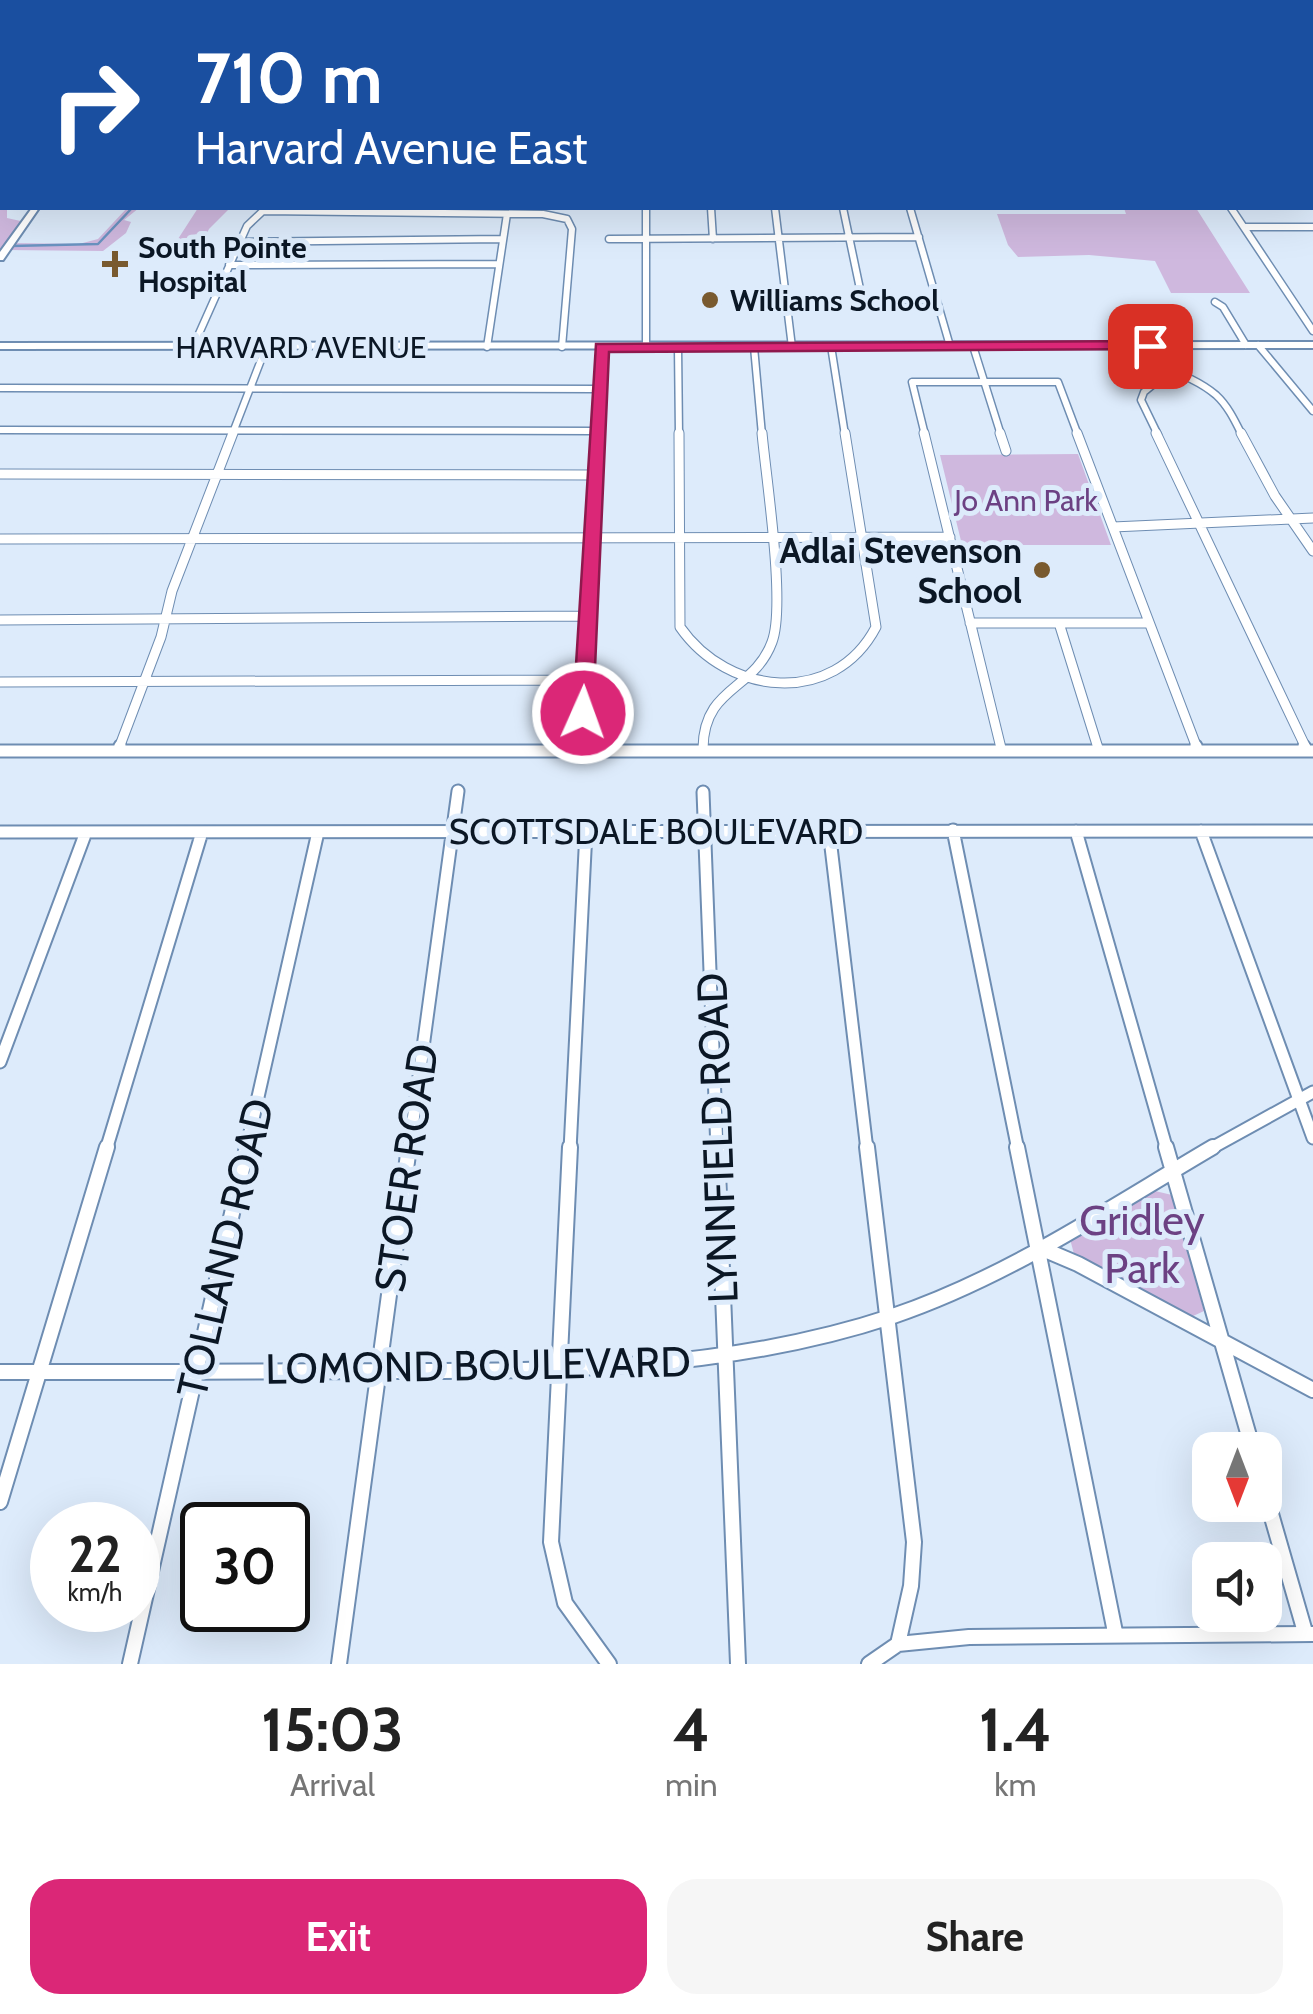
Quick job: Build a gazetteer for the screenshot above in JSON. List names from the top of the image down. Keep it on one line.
{"streets":{"main road":["HARVARD AVENUE"],"street":["SCOTTSDALE BOULEVARD","LYNNFIELD ROAD","STOER ROAD","TOLLAND ROAD","LOMOND BOULEVARD"]},"crossings":[["SCOTTSDALE BOULEVARD","LYNNFIELD ROAD"],["SCOTTSDALE BOULEVARD","STOER ROAD"],["SCOTTSDALE BOULEVARD","TOLLAND ROAD"],["LYNNFIELD ROAD","LOMOND BOULEVARD"],["STOER ROAD","LOMOND BOULEVARD"],["TOLLAND ROAD","LOMOND BOULEVARD"]],"parks":["Jo Ann Park","Gridley Park"],"places":{"health":["South Pointe Hospital"],"other":["Williams School","Adlai Stevenson School"]},"north":"bottom","page":{"turn":["710 m","Harvard Avenue East"],"speed":"22 km/h","limit":"30","eta":["15:03","Arrival","4","min","1.4","km"],"buttons":["Exit","Share"]}}
